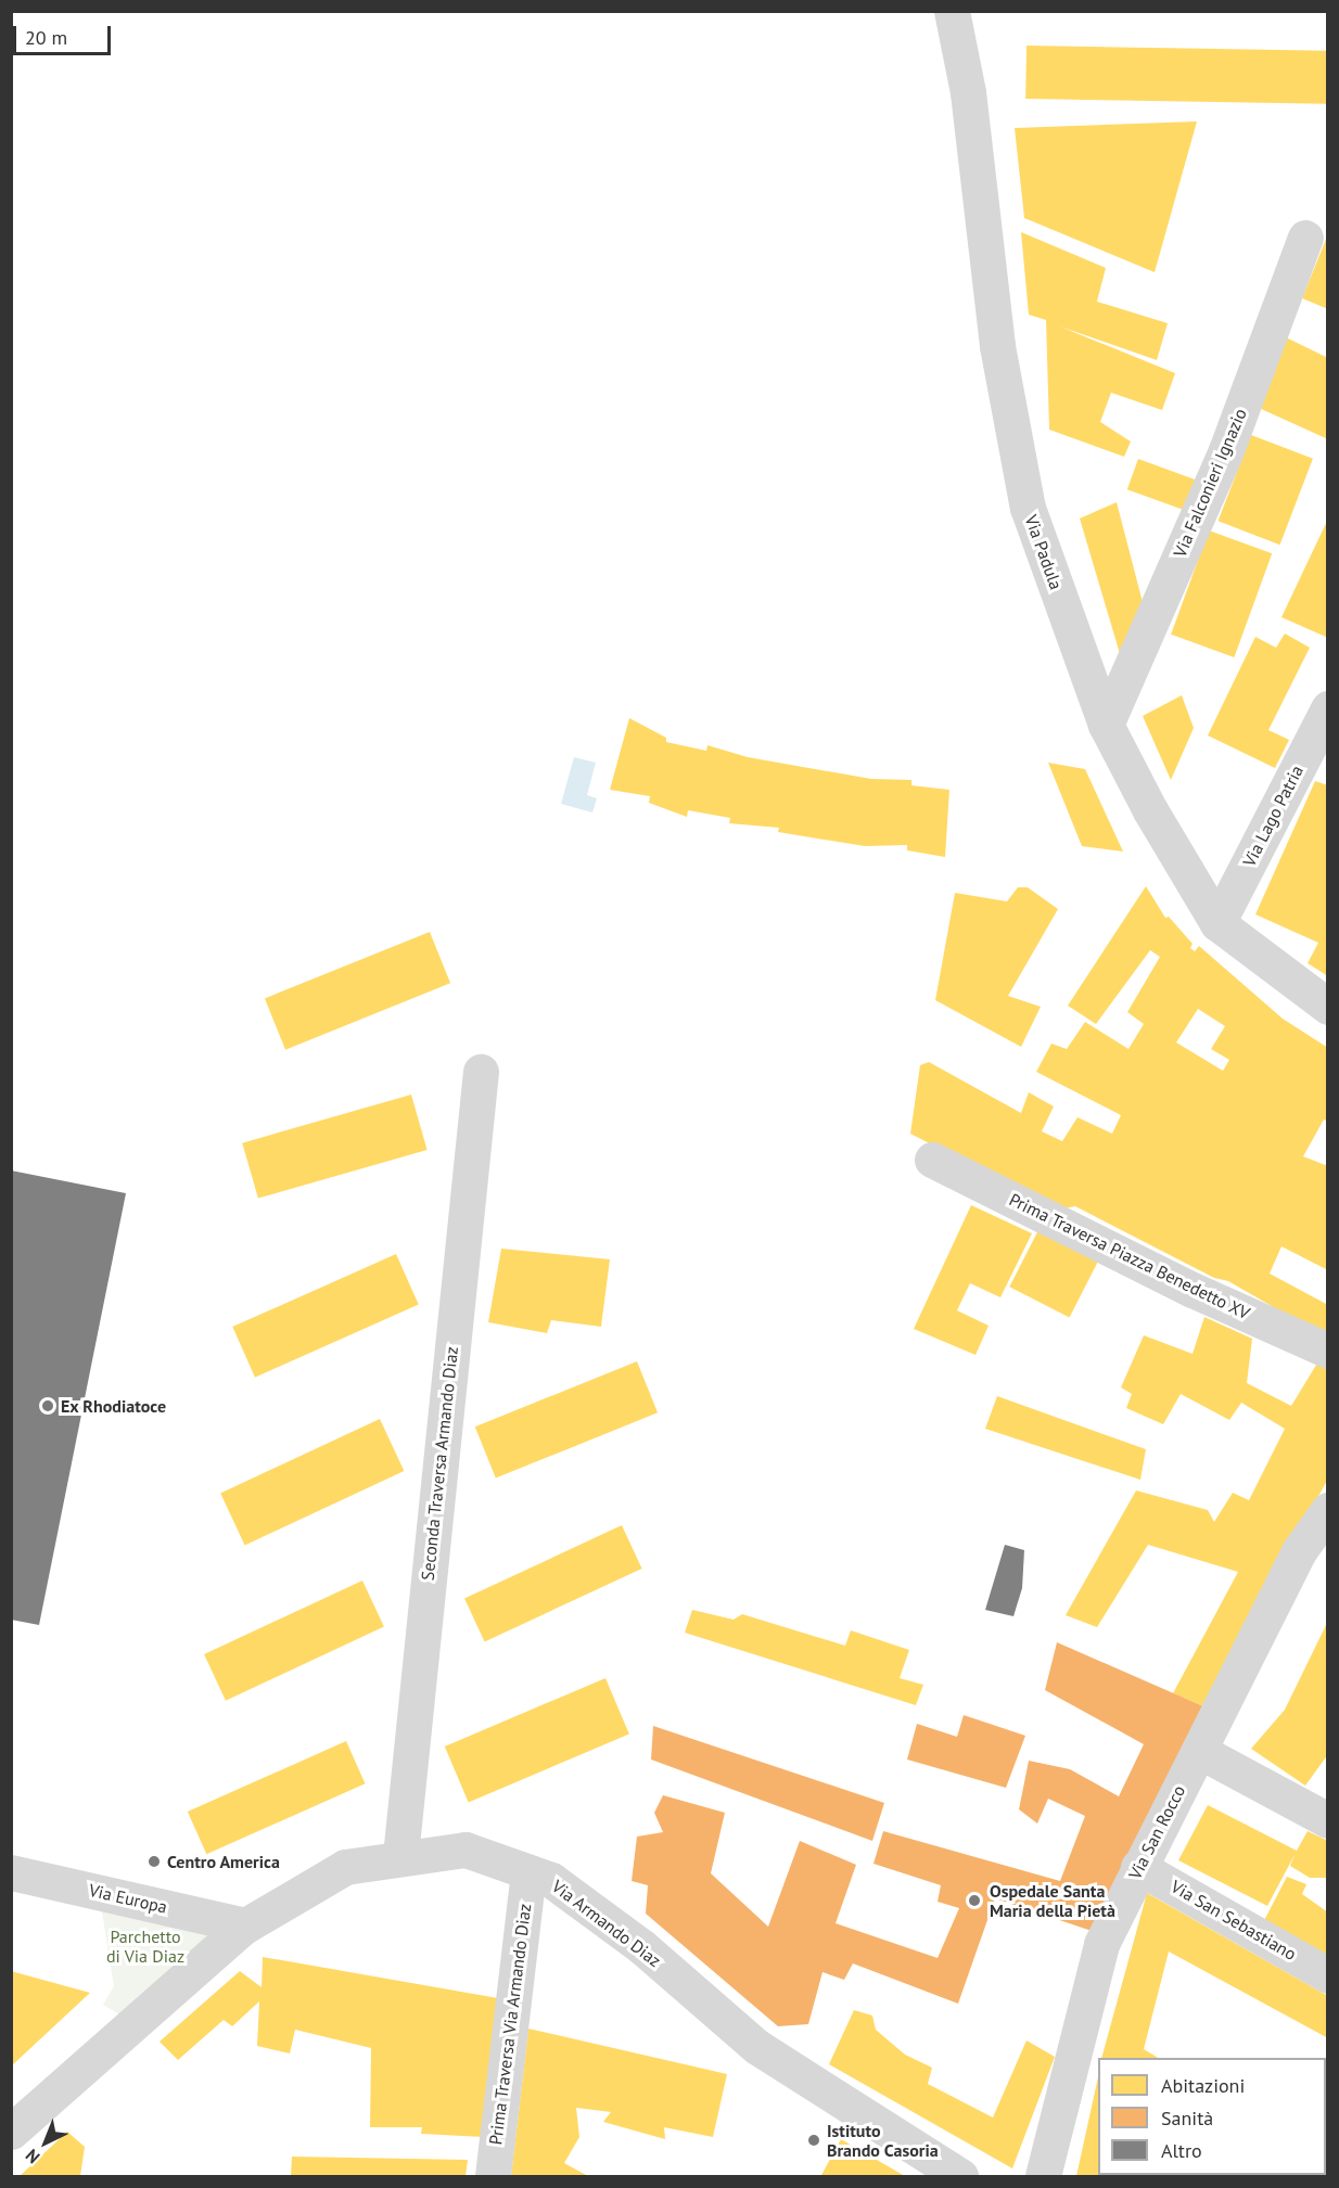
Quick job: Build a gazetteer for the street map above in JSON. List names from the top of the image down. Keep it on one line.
{"streets":{"street":["Via Falconieri Ignazio","Via Padula","Via Lago Patria","Prima Traversa Piazza Benedetto XV","Seconda Traversa Armando Diaz","Via San Rocco","Via Europa","Via San Sebastiano","Via Armando Diaz","Prima Traversa Via Armando Diaz"]},"crossings":[["Via Falconieri Ignazio","Via Padula"],["Via Padula","Via Lago Patria"],["Seconda Traversa Armando Diaz","Via Armando Diaz"],["Via San Rocco","Via San Sebastiano"],["Via Europa","Via Armando Diaz"],["Via Armando Diaz","Prima Traversa Via Armando Diaz"]],"parks":["Parchetto di Via Diaz"],"places":["Ex Rhodiatoce","Centro America","Ospedale Santa Maria della Pietà","Istituto Brando Casoria"],"legend":["Abitazioni","Sanità","Altro"],"scale_bar":"20 m","north":"bottom left"}
